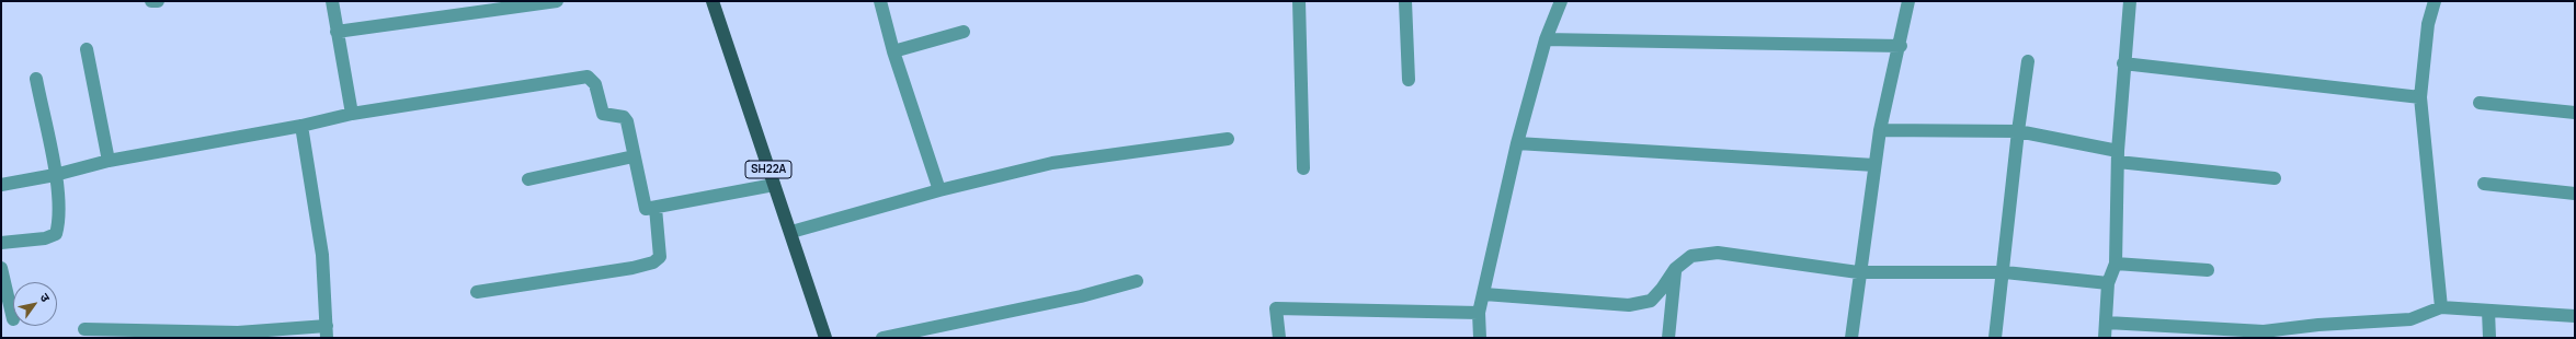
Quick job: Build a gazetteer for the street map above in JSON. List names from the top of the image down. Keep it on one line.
{"streets":{"main road":["SH22A"]},"north":"top right"}
